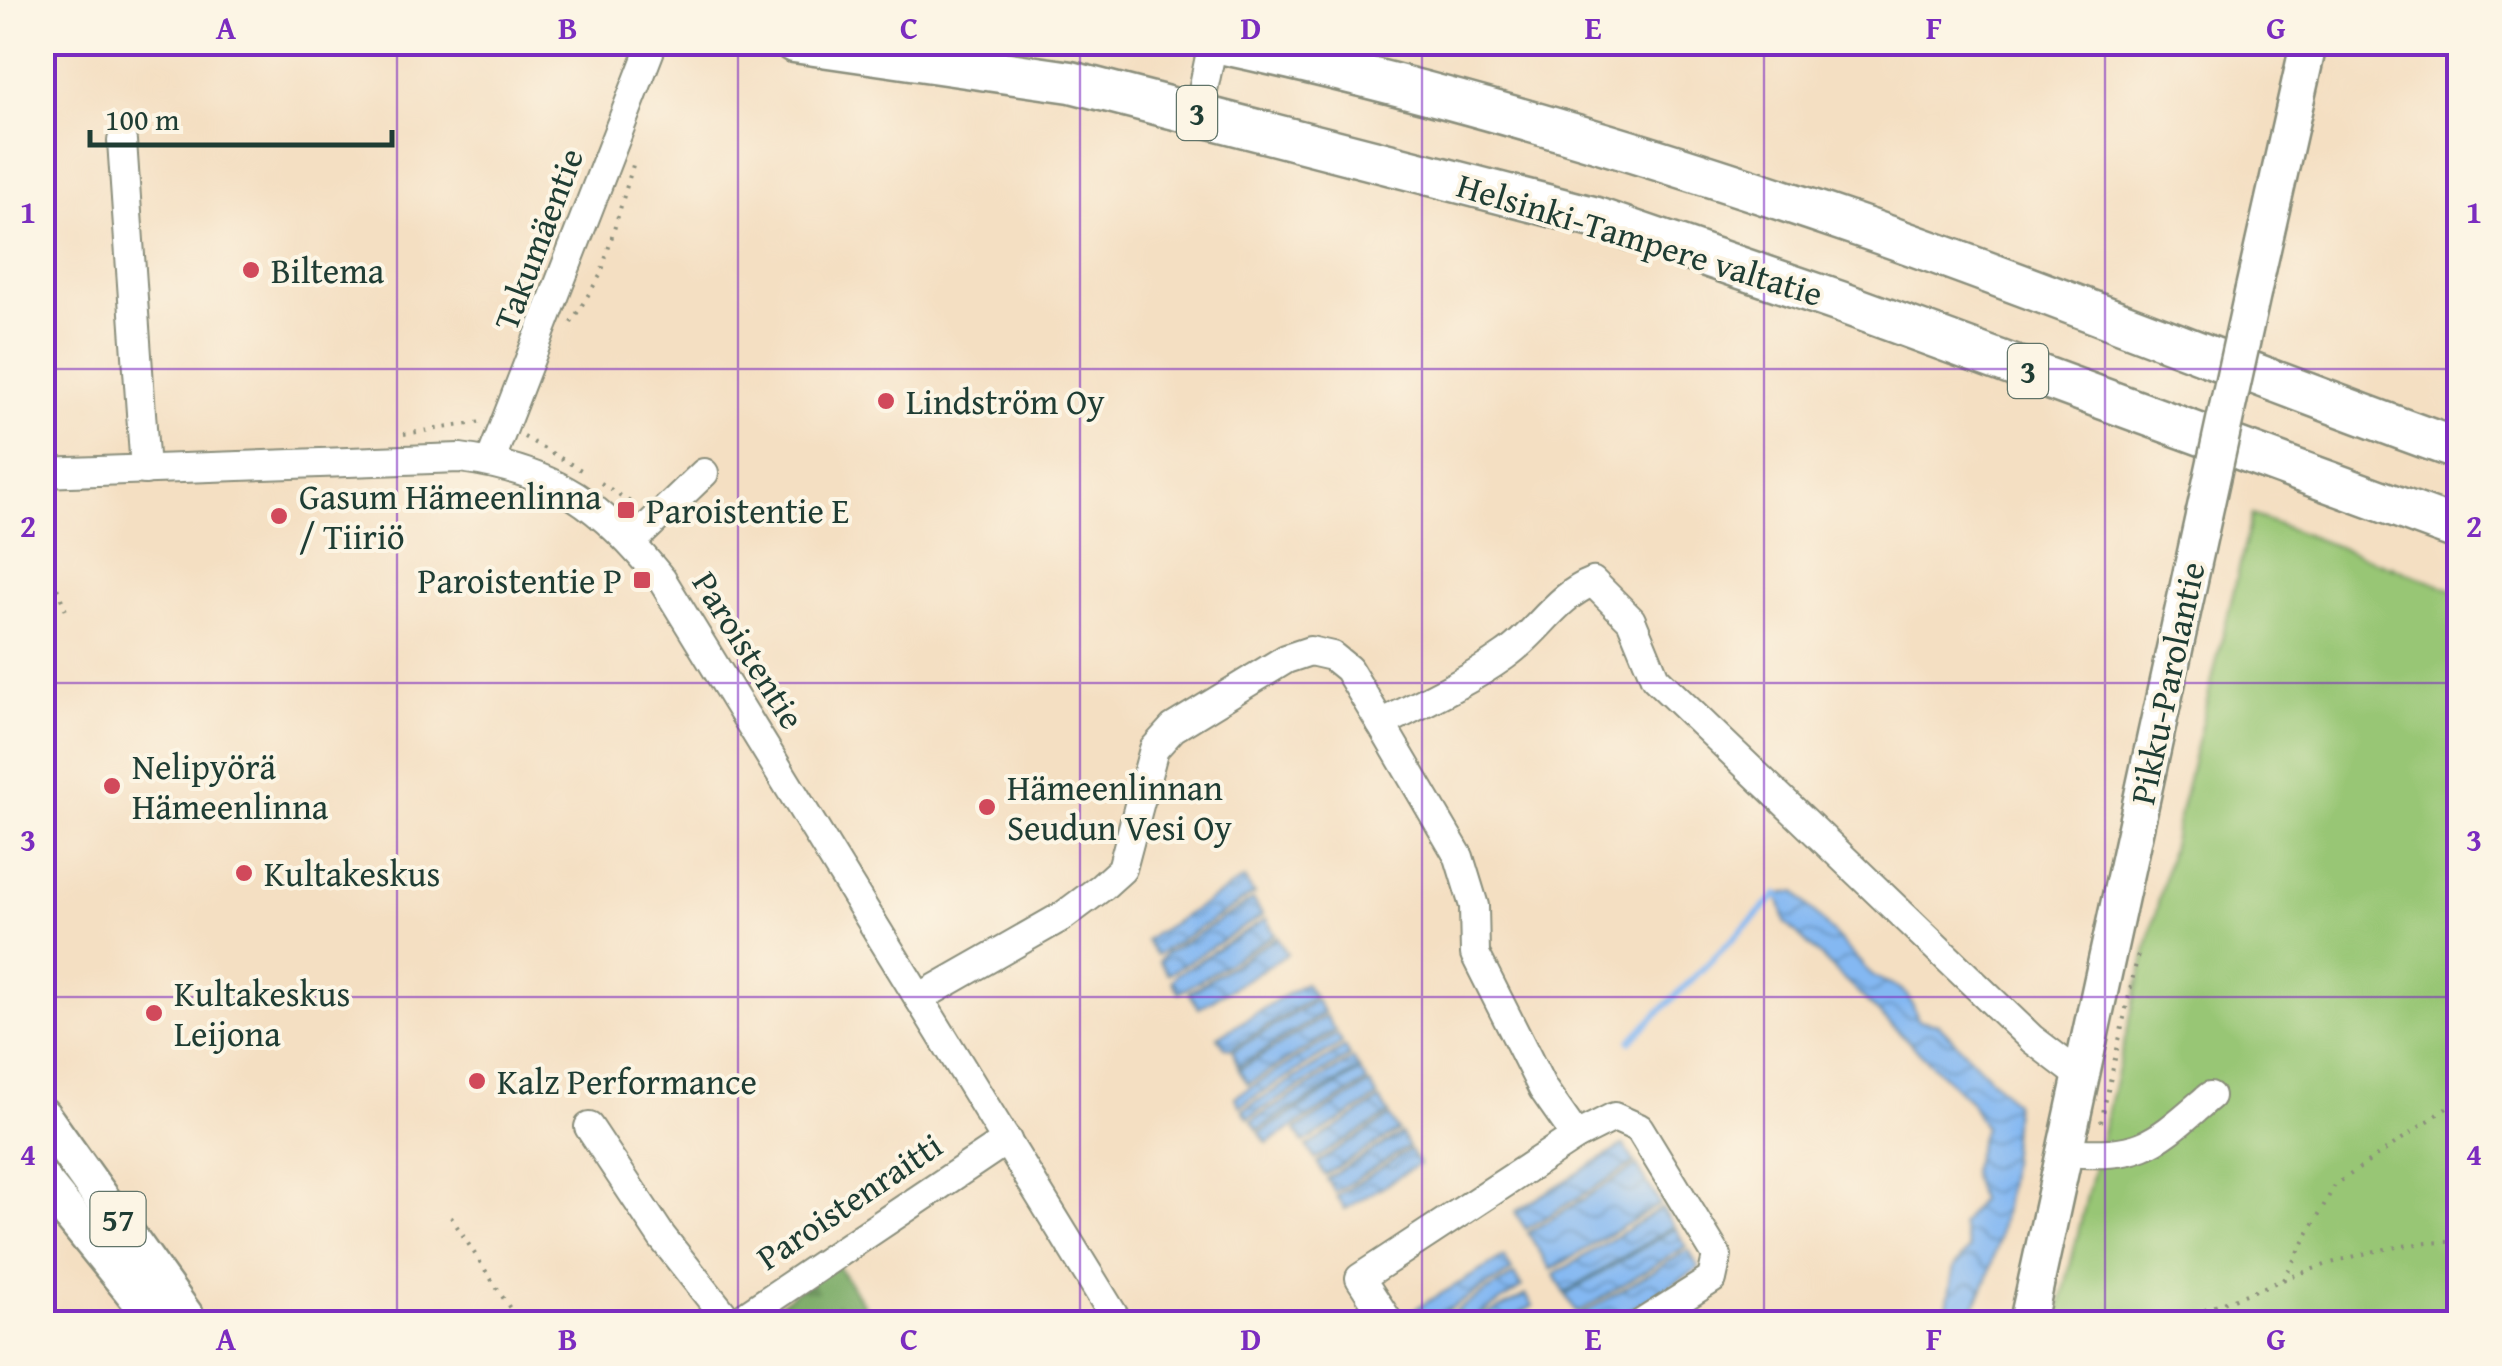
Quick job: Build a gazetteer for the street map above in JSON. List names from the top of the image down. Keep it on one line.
{"streets":{"highway":["3","Helsinki-Tampere valtatie"],"main road":["Pikku-Parolantie","57"],"street":["Takumäentie","Paroistentie","Paroistenraitti"]},"crossings":[["Takumäentie","Paroistentie"],["Paroistentie","Paroistenraitti"]],"places":{"other":["Biltema","Lindström Oy","Gasum Hämeenlinna / Tiiriö","Nelipyörä Hämeenlinna","Hämeenlinnan Seudun Vesi Oy","Kultakeskus","Kultakeskus Leijona","Kalz Performance"],"transit":["Paroistentie E","Paroistentie P"]},"scale_bar":"100 m","grid":{"columns":["A","B","C","D","E","F","G"],"rows":["1","2","3","4"]}}
